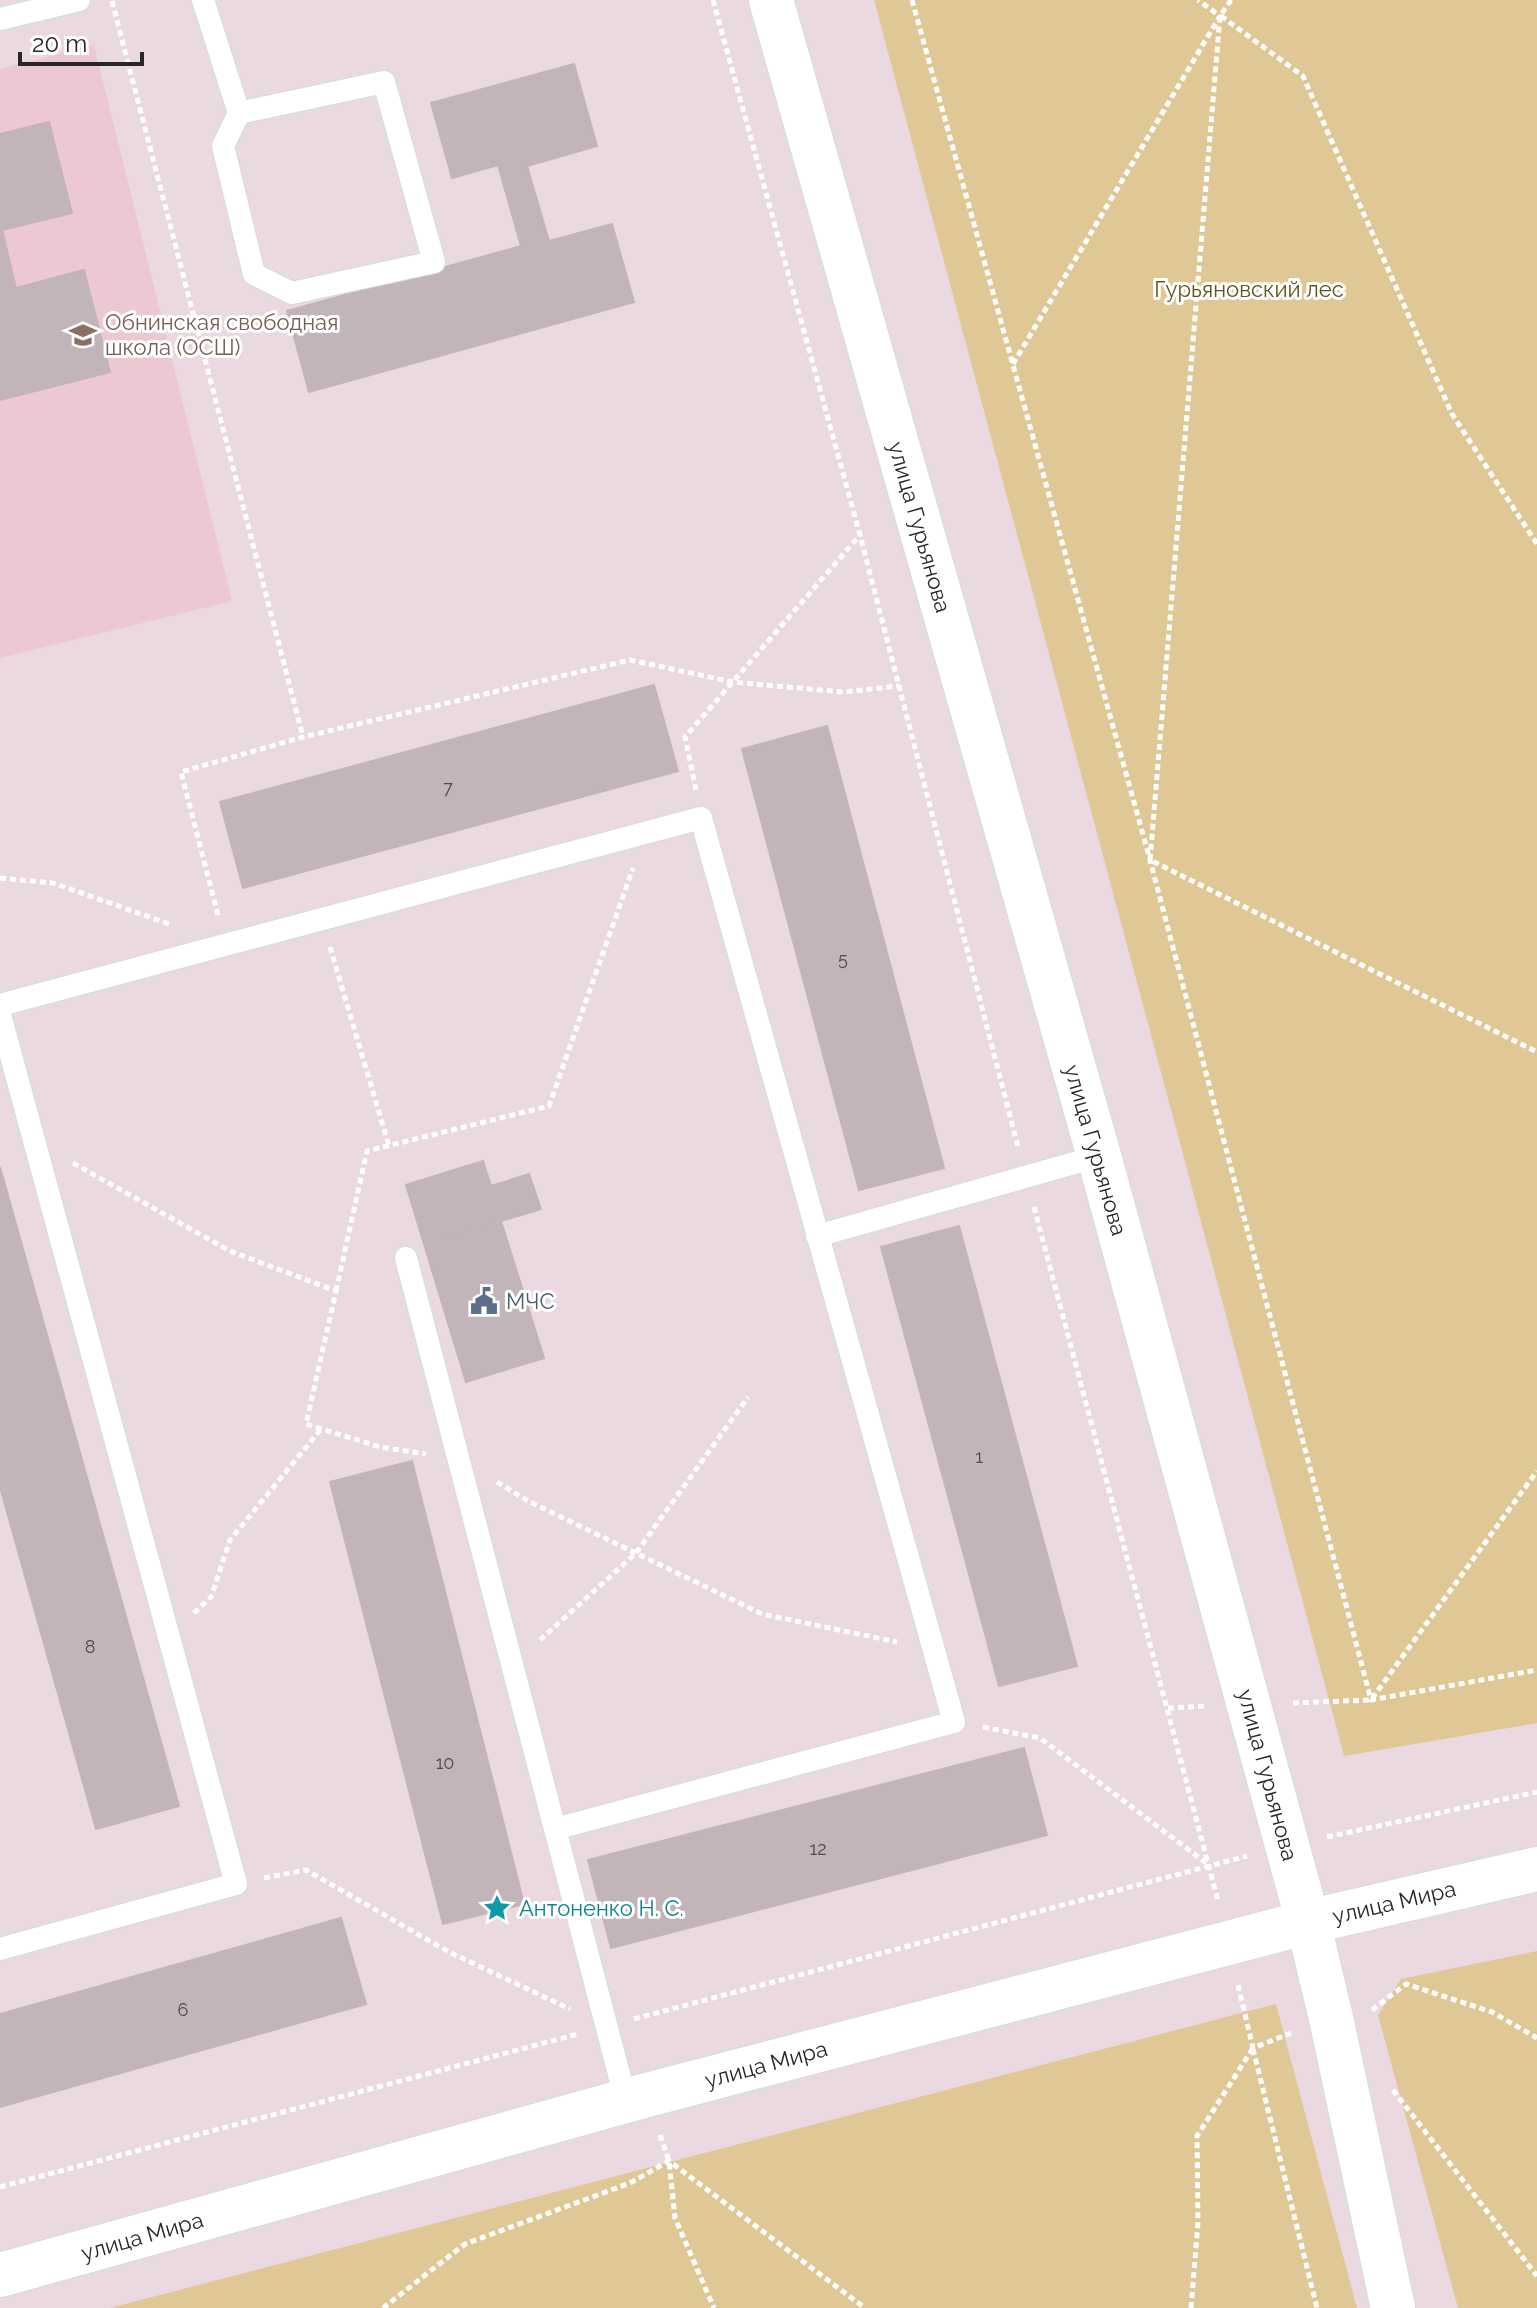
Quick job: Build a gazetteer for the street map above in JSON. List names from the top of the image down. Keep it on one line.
{"streets":{"street":["улица Гурьянова","улица Мира"]},"crossings":[["улица Гурьянова","улица Мира"]],"parks":["Гурьяновский лес"],"places":{"school or university":["Обнинская свободная школа (ОСШ)"],"public building":["МЧС"],"place":["Антоненко Н. С."]},"house_numbers":["7","5","1","8","10","12","6"],"scale_bar":"20 m"}
